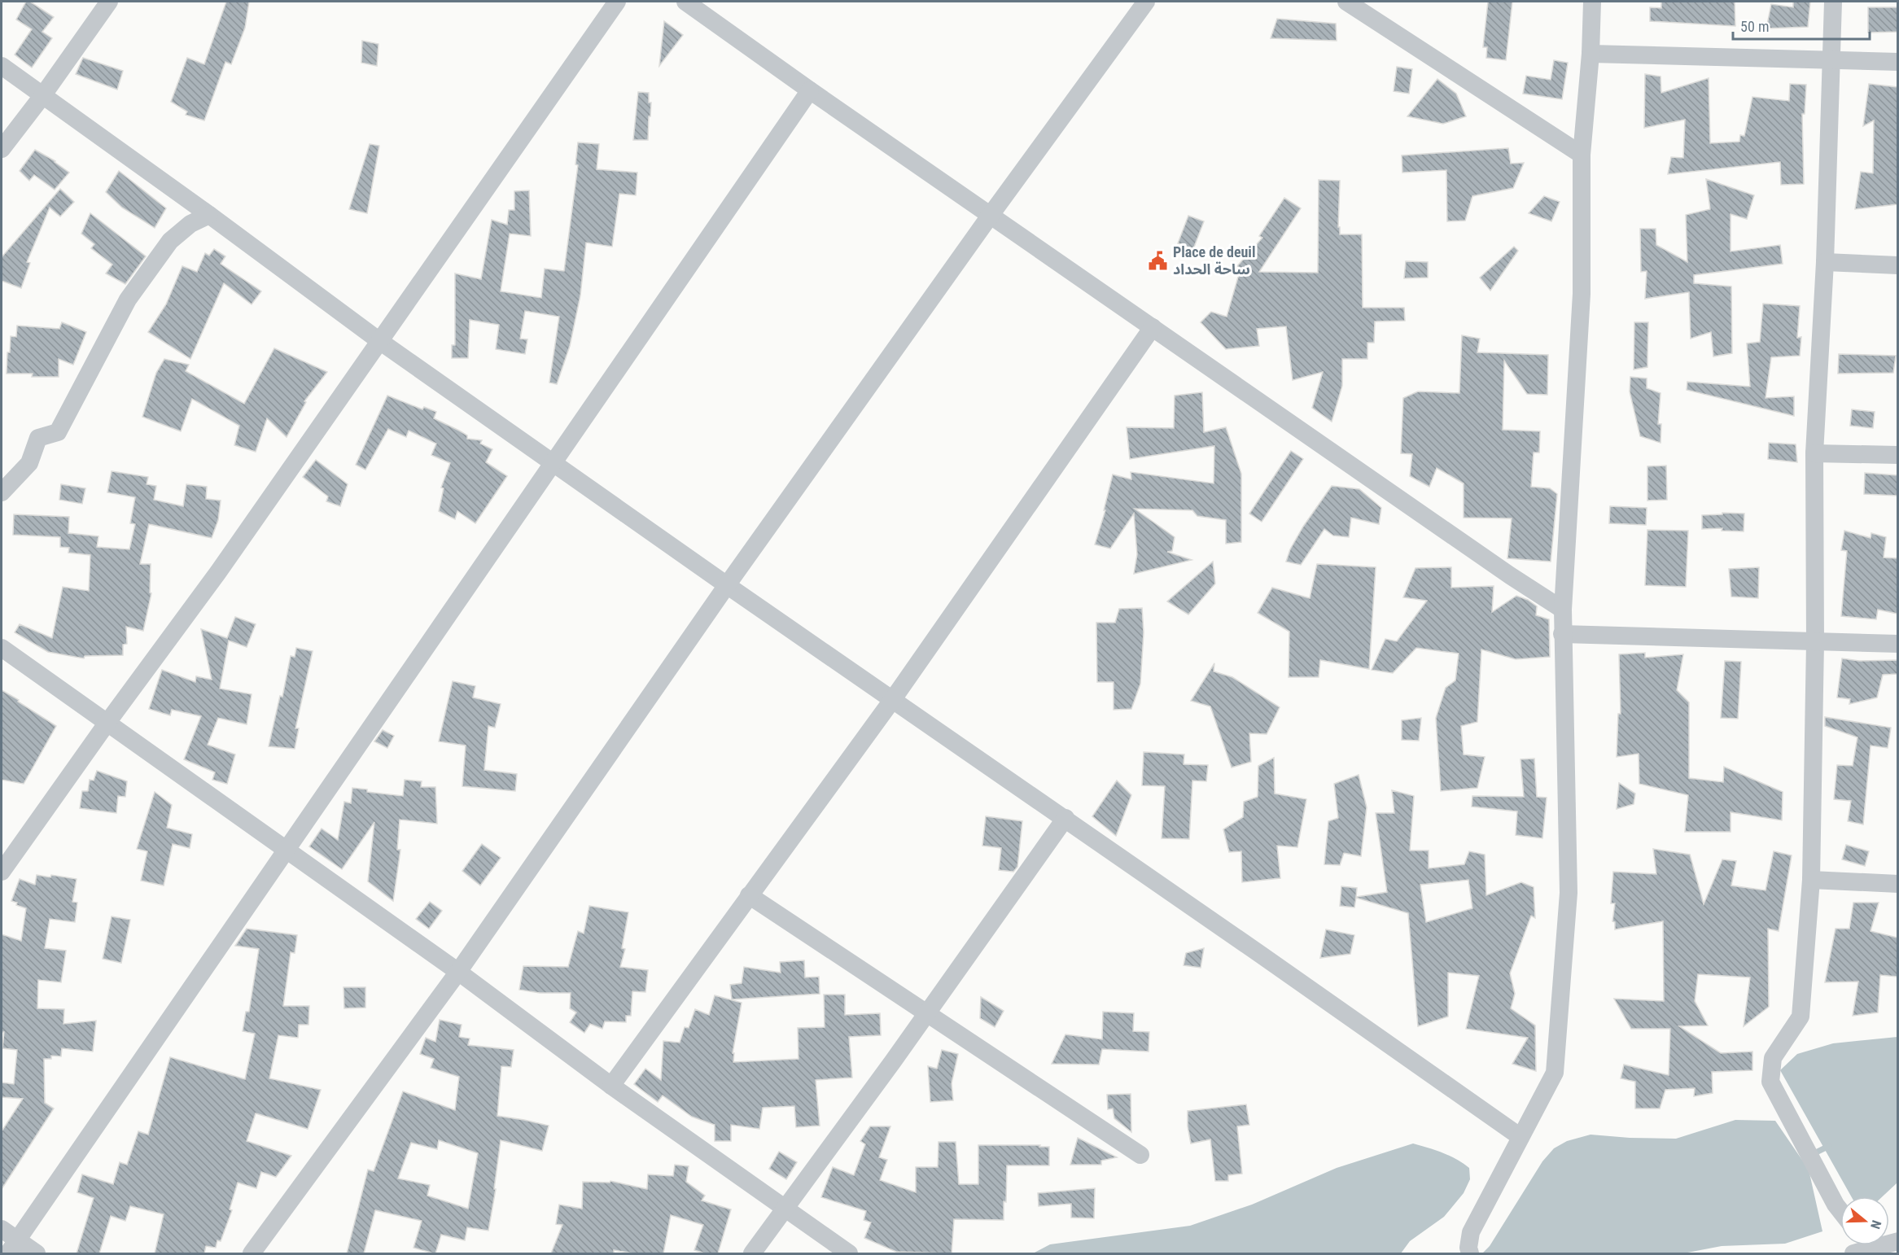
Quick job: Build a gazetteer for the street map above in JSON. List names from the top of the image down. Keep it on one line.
{"places":{"public building":["Place de deuil ساحة الحداد"]},"scale_bar":"50 m","north":"right"}
